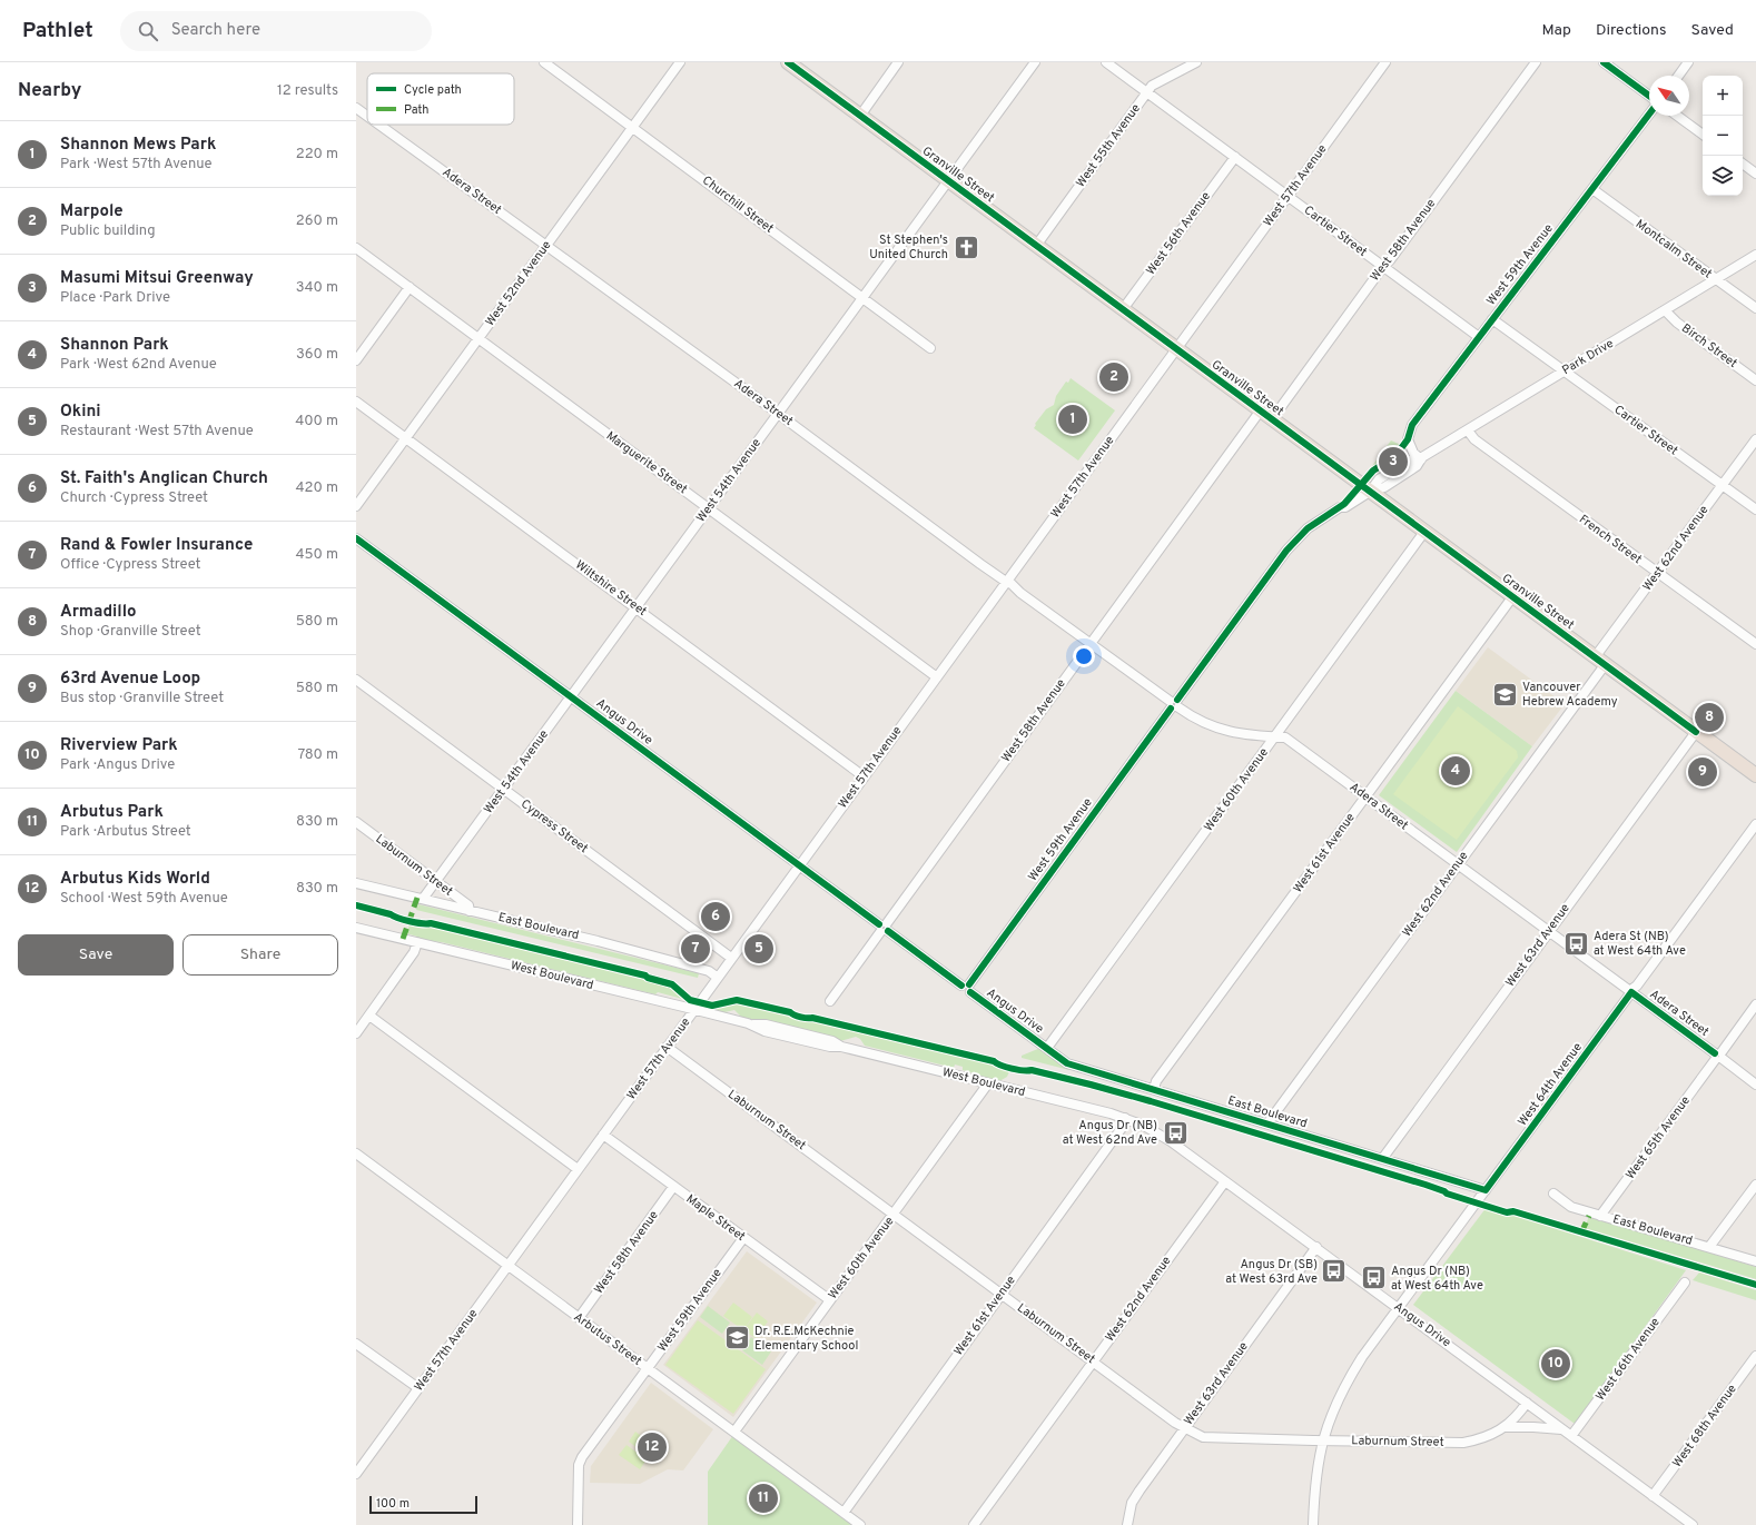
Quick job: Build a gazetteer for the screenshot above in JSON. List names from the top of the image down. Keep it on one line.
{"streets":{"highway":["Granville Street"],"street":["West 55th Avenue","West 57th Avenue","Adera Street","Churchill Street","Cartier Street","West 56th Avenue","West 58th Avenue","Montcalm Street","West 59th Avenue","West 52nd Avenue","Birch Street","Park Drive","Marguerite Street","West 54th Avenue","French Street","West 62nd Avenue","Wiltshire Street","Angus Drive","West 60th Avenue","Cypress Street","West 61st Avenue","Laburnum Street","East Boulevard","West 63rd Avenue","West Boulevard","West 64th Avenue","West 65th Avenue","Maple Street","Arbutus Street","West 66th Avenue","West 68th Avenue"]},"crossings":[["West 55th Avenue","Granville Street"],["West 55th Avenue","Cartier Street"],["Granville Street","West 57th Avenue"],["Granville Street","West 56th Avenue"],["Granville Street","West 58th Avenue"],["Granville Street","West 59th Avenue"],["Granville Street","Park Drive"],["Granville Street","West 54th Avenue"],["Granville Street","West 62nd Avenue"],["Granville Street","West 60th Avenue"],["Granville Street","West 61st Avenue"],["Granville Street","West 63rd Avenue"],["West 57th Avenue","Adera Street"],["West 57th Avenue","Cartier Street"],["West 57th Avenue","Marguerite Street"],["West 57th Avenue","Wiltshire Street"],["West 57th Avenue","Angus Drive"],["West 57th Avenue","Cypress Street"],["West 57th Avenue","Laburnum Street"],["West 57th Avenue","East Boulevard"],["West 57th Avenue","West Boulevard"],["West 57th Avenue","Maple Street"],["West 57th Avenue","Arbutus Street"],["Adera Street","West 58th Avenue"],["Adera Street","West 59th Avenue"],["Adera Street","West 52nd Avenue"],["Adera Street","West 54th Avenue"],["Adera Street","West 62nd Avenue"],["Adera Street","West 60th Avenue"],["Adera Street","West 61st Avenue"],["Adera Street","West 63rd Avenue"],["Adera Street","West 64th Avenue"],["Adera Street","West 65th Avenue"],["Churchill Street","West 52nd Avenue"],["Churchill Street","West 54th Avenue"],["Cartier Street","West 56th Avenue"],["Cartier Street","West 58th Avenue"],["Cartier Street","West 59th Avenue"],["Cartier Street","Park Drive"],["Cartier Street","West 62nd Avenue"],["West 58th Avenue","Angus Drive"],["West 58th Avenue","Maple Street"],["West 58th Avenue","Arbutus Street"],["Montcalm Street","West 59th Avenue"],["Montcalm Street","Park Drive"],["West 59th Avenue","Park Drive"],["West 59th Avenue","Angus Drive"],["West 59th Avenue","Maple Street"],["West 59th Avenue","Arbutus Street"],["West 52nd Avenue","Marguerite Street"],["West 52nd Avenue","Wiltshire Street"],["Birch Street","Park Drive"],["Park Drive","French Street"],["Marguerite Street","West 54th Avenue"],["West 54th Avenue","Wiltshire Street"],["West 54th Avenue","Angus Drive"],["West 54th Avenue","Cypress Street"],["West 54th Avenue","Laburnum Street"],["West 54th Avenue","East Boulevard"],["French Street","West 62nd Avenue"],["West 62nd Avenue","Angus Drive"],["West 62nd Avenue","Laburnum Street"],["West 62nd Avenue","East Boulevard"],["Angus Drive","West 60th Avenue"],["Angus Drive","West 61st Avenue"],["Angus Drive","Laburnum Street"],["Angus Drive","East Boulevard"],["Angus Drive","West 63rd Avenue"],["Angus Drive","West Boulevard"],["Angus Drive","West 64th Avenue"],["Angus Drive","West 66th Avenue"],["Angus Drive","West 68th Avenue"],["West 60th Avenue","Laburnum Street"],["West 60th Avenue","East Boulevard"],["West 60th Avenue","West Boulevard"],["West 60th Avenue","Maple Street"],["West 60th Avenue","Arbutus Street"],["West 61st Avenue","Laburnum Street"],["West 61st Avenue","East Boulevard"],["West 61st Avenue","West Boulevard"],["West 61st Avenue","Arbutus Street"],["Laburnum Street","East Boulevard"],["Laburnum Street","West 63rd Avenue"],["Laburnum Street","West 64th Avenue"],["East Boulevard","West 63rd Avenue"],["East Boulevard","West 64th Avenue"],["East Boulevard","West 65th Avenue"]],"places":{"church":["St Stephen's United Church"],"school or university":["Vancouver Hebrew Academy","Dr. R.E.McKechnie Elementary School"],"bus stop":["Adera St (NB) at West 64th Ave","Angus Dr (NB) at West 62nd Ave","Angus Dr (SB) at West 63rd Ave","Angus Dr (NB) at West 64th Ave"]},"legend":["Cycle path","Path"],"scale_bar":"100 m","north":"top left","page":{"header":"Pathlet","search":"Search here","nav":["Map","Directions","Saved"],"heading":["Nearby","12 results"],"map_buttons":["+","−"],"list":[{"mark":"1","name":"Shannon Mews Park","note":"Park · West 57th Avenue","value":"220 m"},{"mark":"2","name":"Marpole","note":"Public building","value":"260 m"},{"mark":"3","name":"Masumi Mitsui Greenway","note":"Place · Park Drive","value":"340 m"},{"mark":"4","name":"Shannon Park","note":"Park · West 62nd Avenue","value":"360 m"},{"mark":"5","name":"Okini","note":"Restaurant · West 57th Avenue","value":"400 m"},{"mark":"6","name":"St. Faith's Anglican Church","note":"Church · Cypress Street","value":"420 m"},{"mark":"7","name":"Rand & Fowler Insurance","note":"Office · Cypress Street","value":"450 m"},{"mark":"8","name":"Armadillo","note":"Shop · Granville Street","value":"580 m"},{"mark":"9","name":"63rd Avenue Loop","note":"Bus stop · Granville Street","value":"580 m"},{"mark":"10","name":"Riverview Park","note":"Park · Angus Drive","value":"780 m"},{"mark":"11","name":"Arbutus Park","note":"Park · Arbutus Street","value":"830 m"},{"mark":"12","name":"Arbutus Kids World","note":"School · West 59th Avenue","value":"830 m"}],"pins":["2","1","3","8","4","9","6","5","7","10","12","11"],"buttons":["Save","Share"],"scale":"100 m"}}
